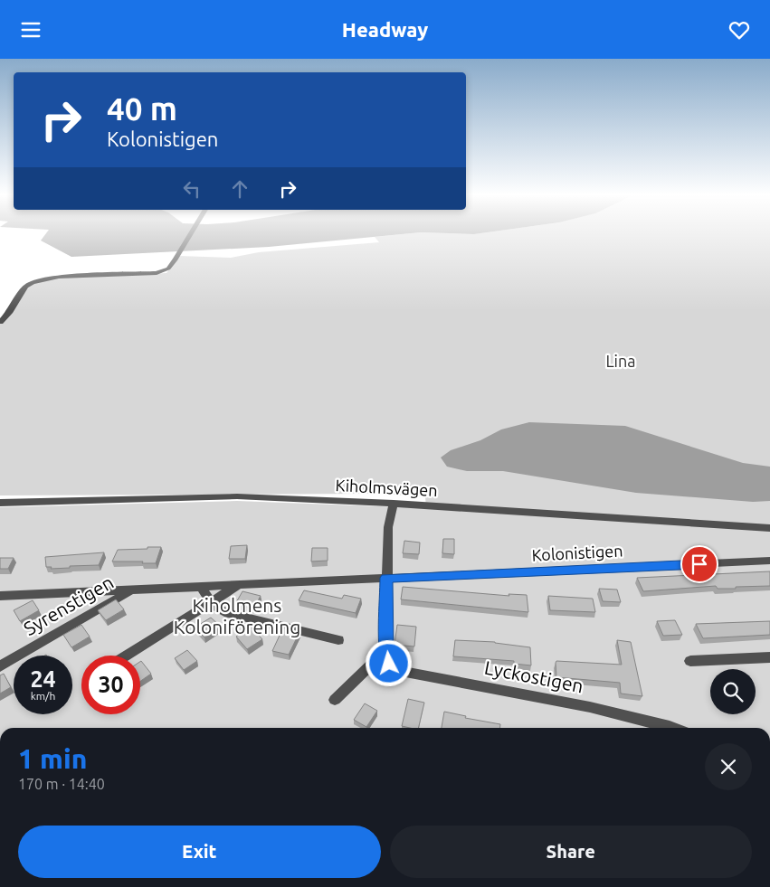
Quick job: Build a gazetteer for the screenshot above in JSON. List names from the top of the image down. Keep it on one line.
{"streets":{"street":["Kiholmsvägen","Kolonistigen","Syrenstigen","Lyckostigen"]},"crossings":[["Kolonistigen","Syrenstigen"]],"parks":["Lina","Kiholmens Koloniförening"],"page":{"header":"Headway","turn":["40 m","Kolonistigen"],"speed":"24 km/h","limit":"30","heading":["1 min","170 m · 14:40"],"buttons":["Exit","Share"]}}
